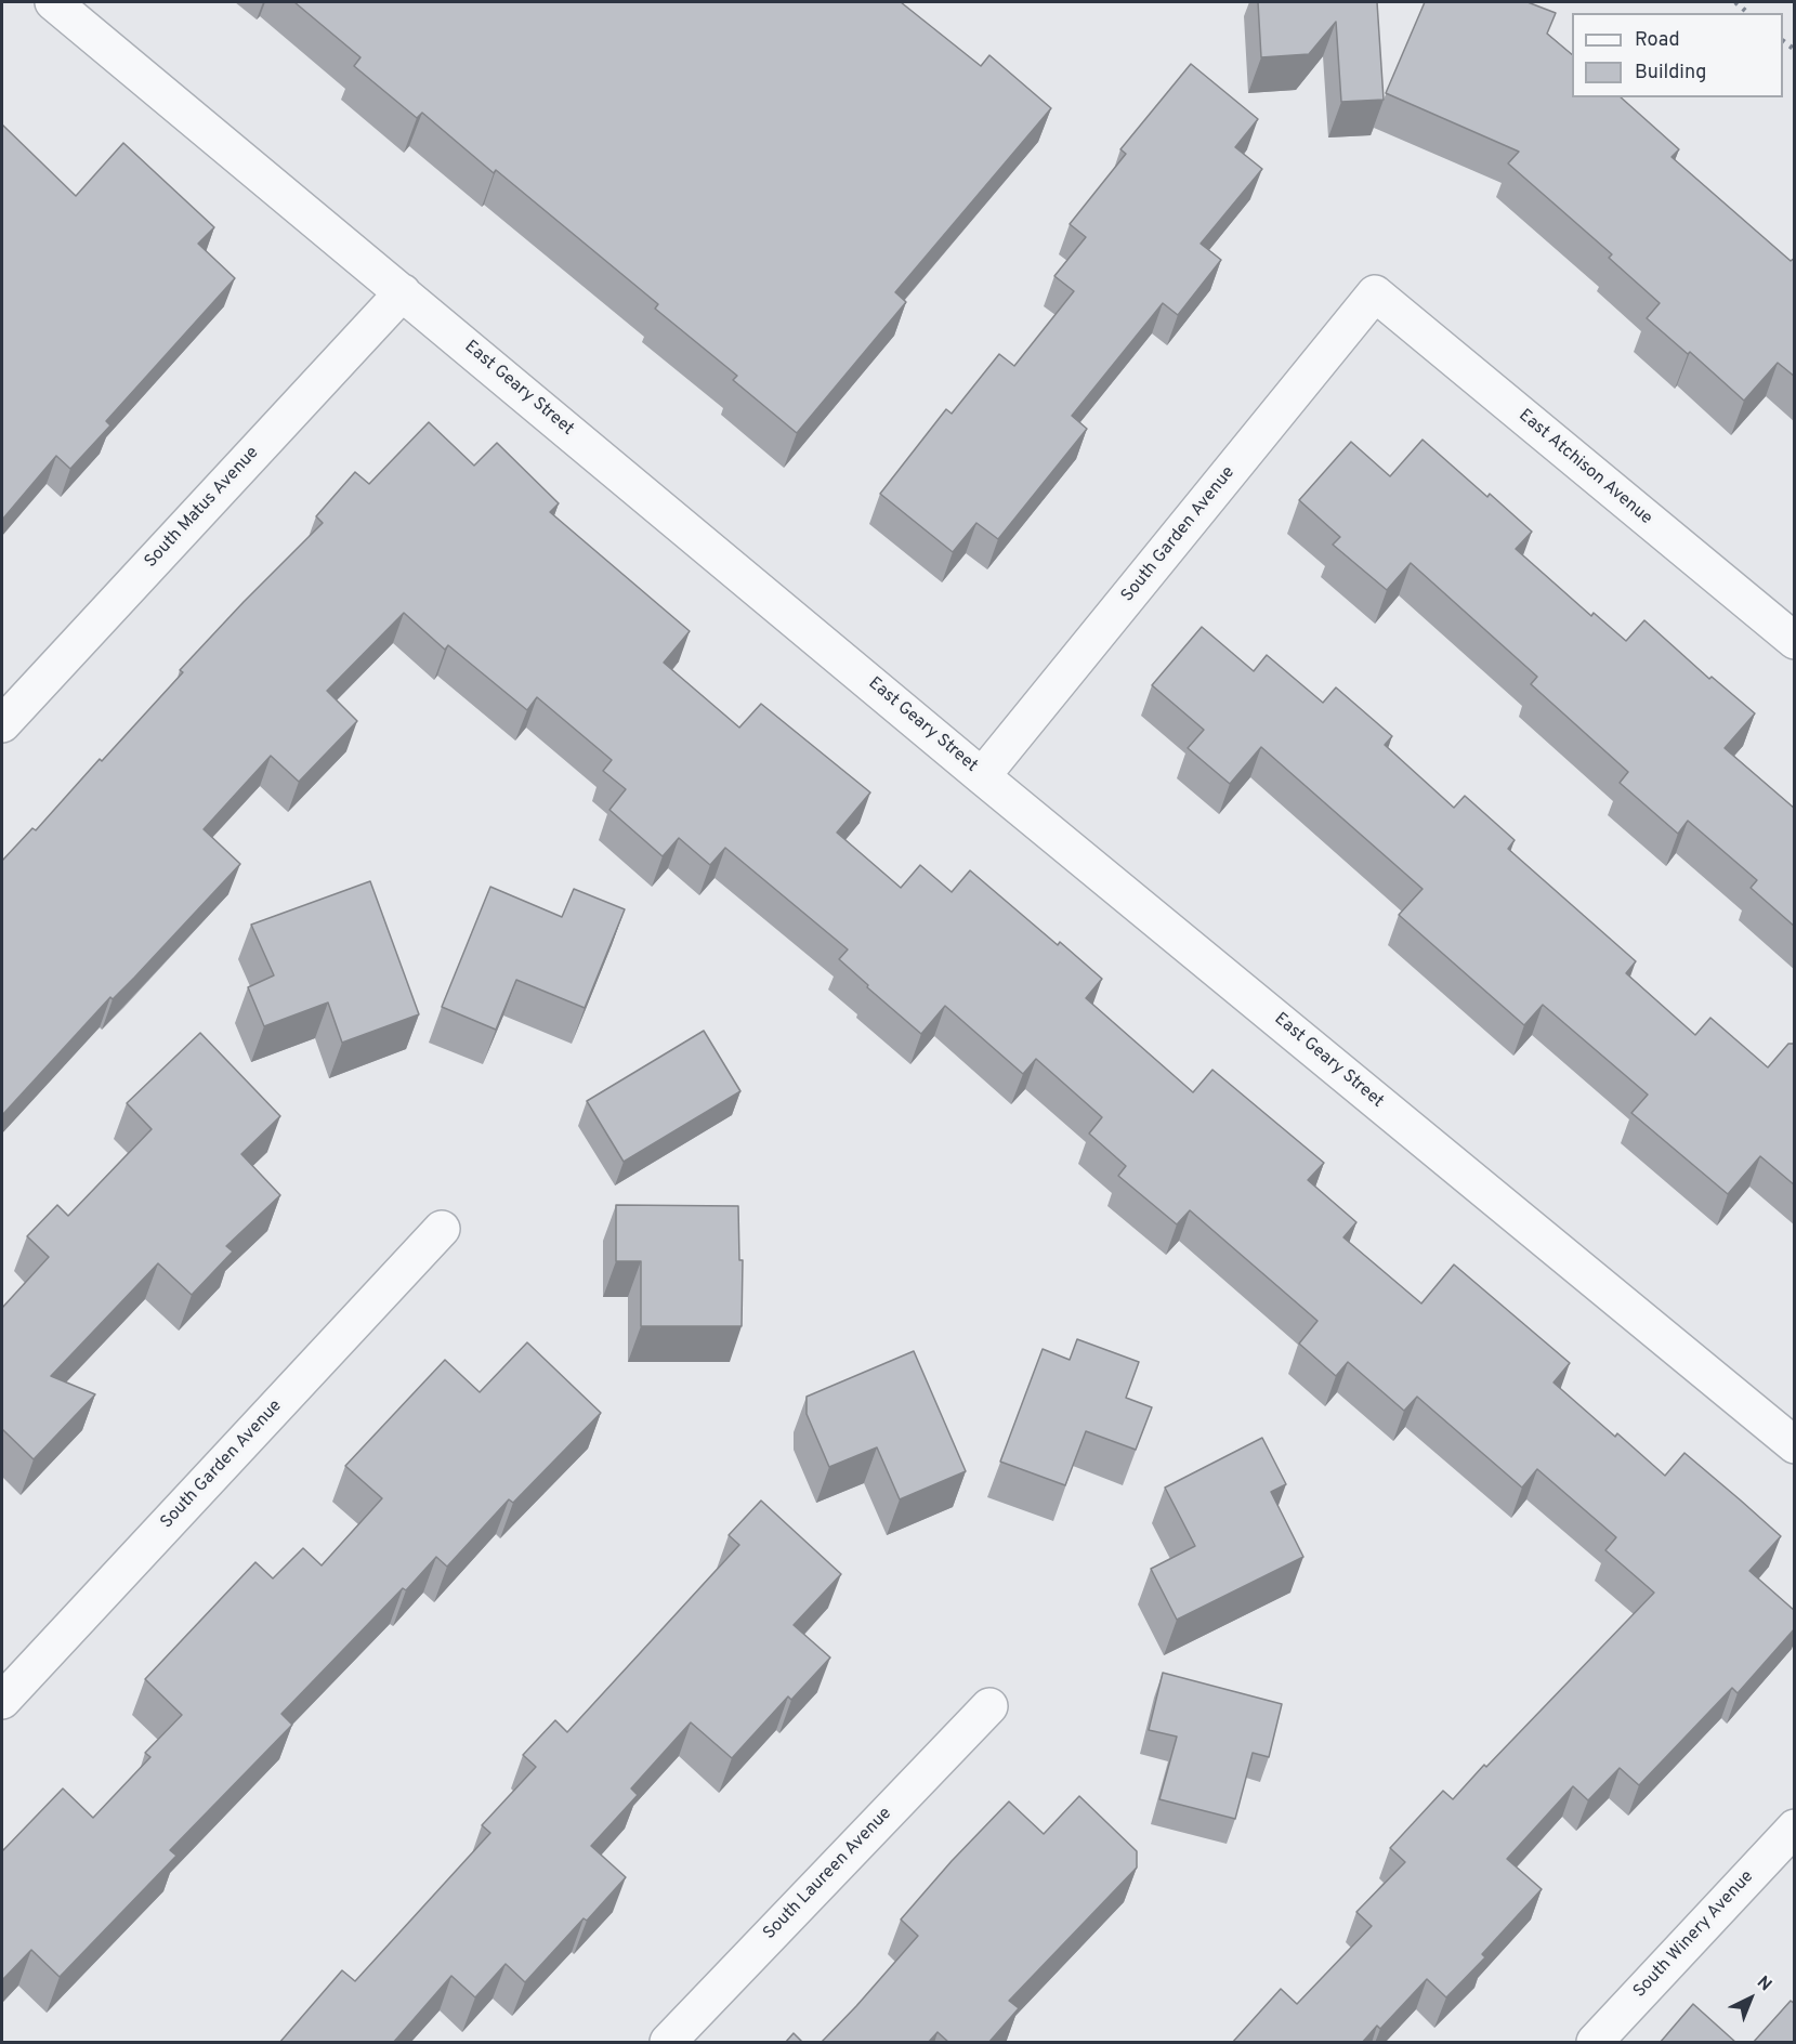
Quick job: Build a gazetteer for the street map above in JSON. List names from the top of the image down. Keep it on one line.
{"streets":{"street":["East Geary Street","East Atchison Avenue","South Matus Avenue","South Garden Avenue","South Laureen Avenue","South Winery Avenue"]},"crossings":[["East Geary Street","South Matus Avenue"],["East Geary Street","South Garden Avenue"],["East Atchison Avenue","South Garden Avenue"]],"legend":["Road","Building"],"north":"top right"}
